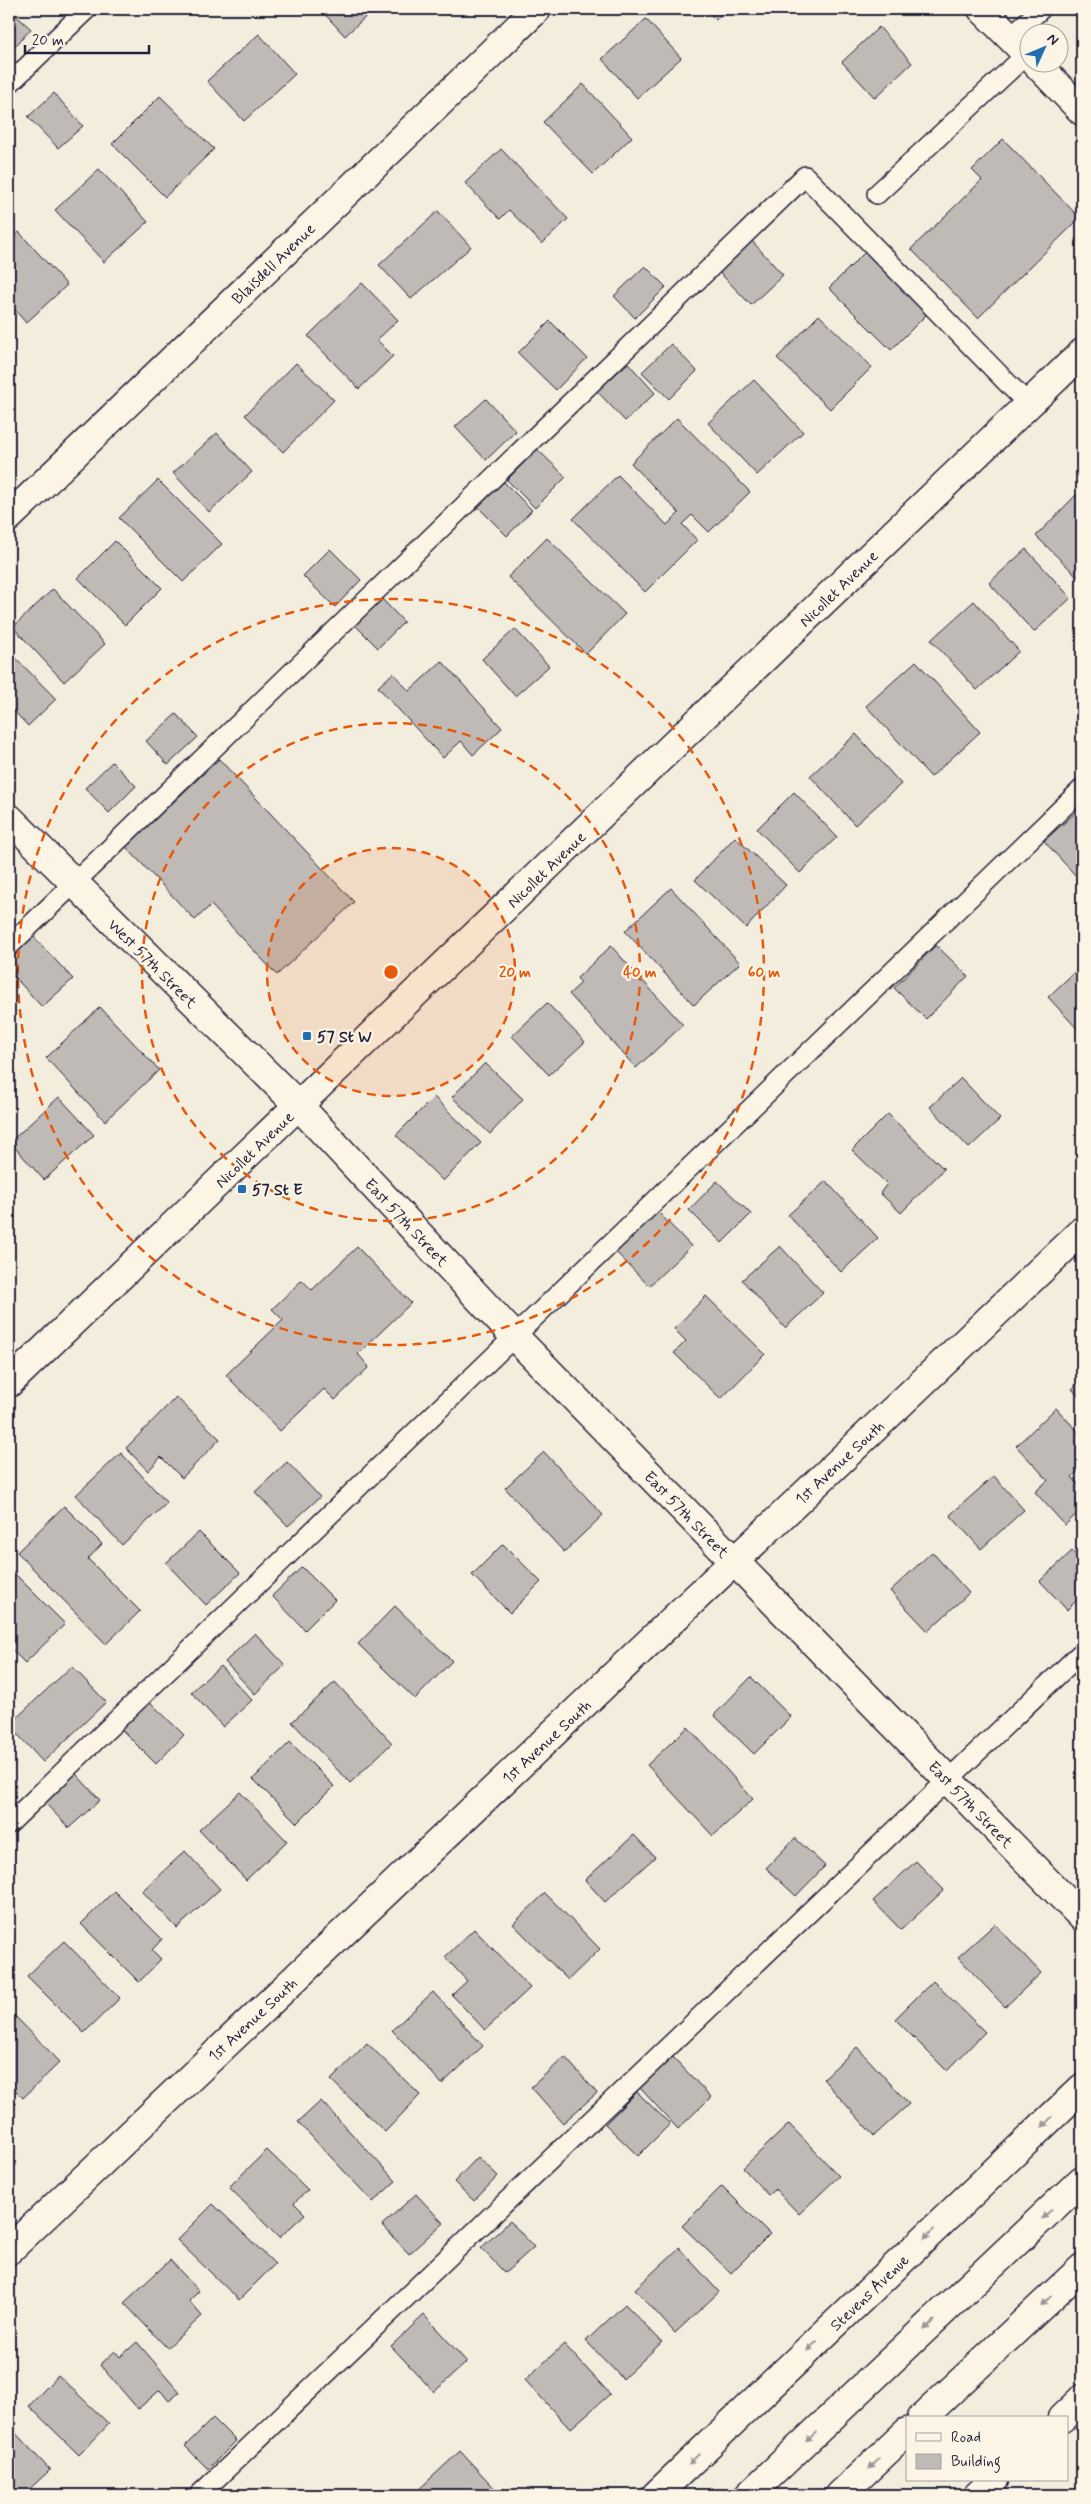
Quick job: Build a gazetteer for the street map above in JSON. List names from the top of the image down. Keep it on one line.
{"streets":{"main road":["Blaisdell Avenue","Nicollet Avenue","West 57th Street","East 57th Street","1st Avenue South","Stevens Avenue"]},"crossings":[["Nicollet Avenue","West 57th Street"],["Nicollet Avenue","East 57th Street"],["West 57th Street","East 57th Street"],["East 57th Street","1st Avenue South"]],"places":{"transit":["57 St W","57 St E"]},"legend":["Road","Building"],"scale_bar":"20 m","north":"top right","rings":["20 m","40 m","60 m"]}
